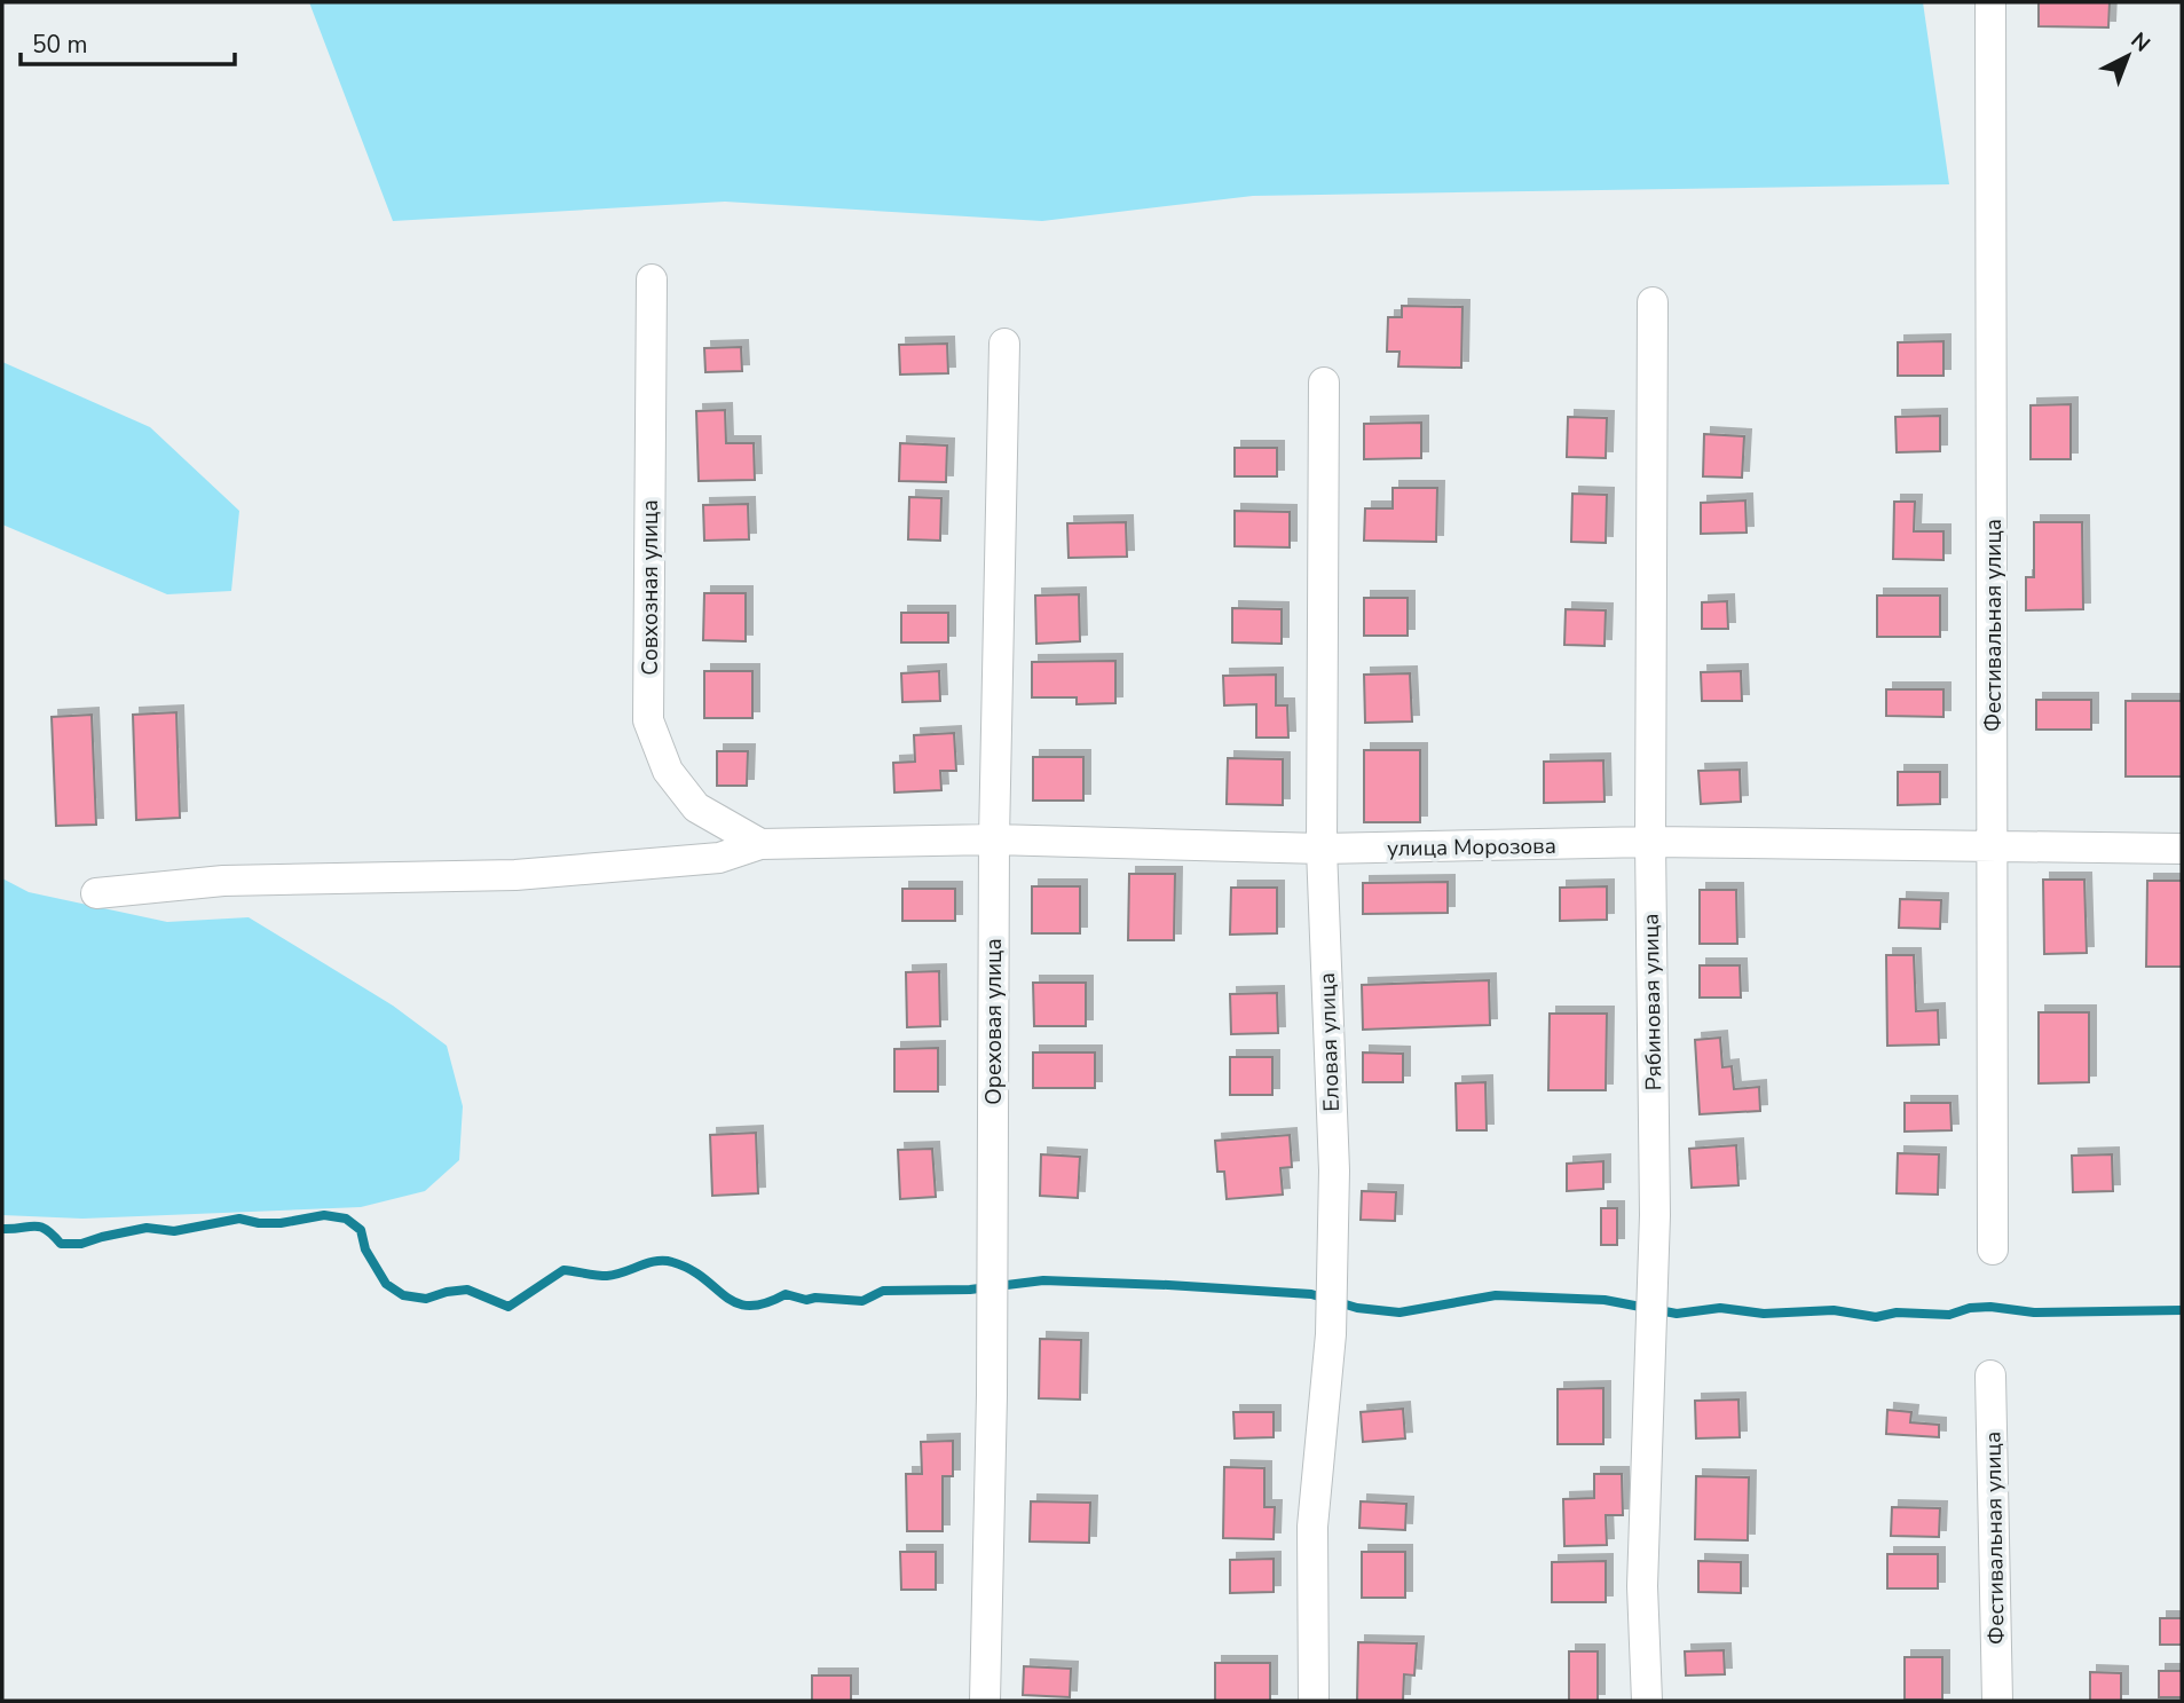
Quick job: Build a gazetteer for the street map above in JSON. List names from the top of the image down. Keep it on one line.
{"streets":{"street":["Совхозная улица","Фестивальная улица","улица Морозова","Рябиновая улица","Ореховая улица","Еловая улица"]},"crossings":[["Совхозная улица","улица Морозова"],["Фестивальная улица","улица Морозова"],["улица Морозова","Рябиновая улица"],["улица Морозова","Ореховая улица"],["улица Морозова","Еловая улица"]],"scale_bar":"50 m","north":"top right"}
